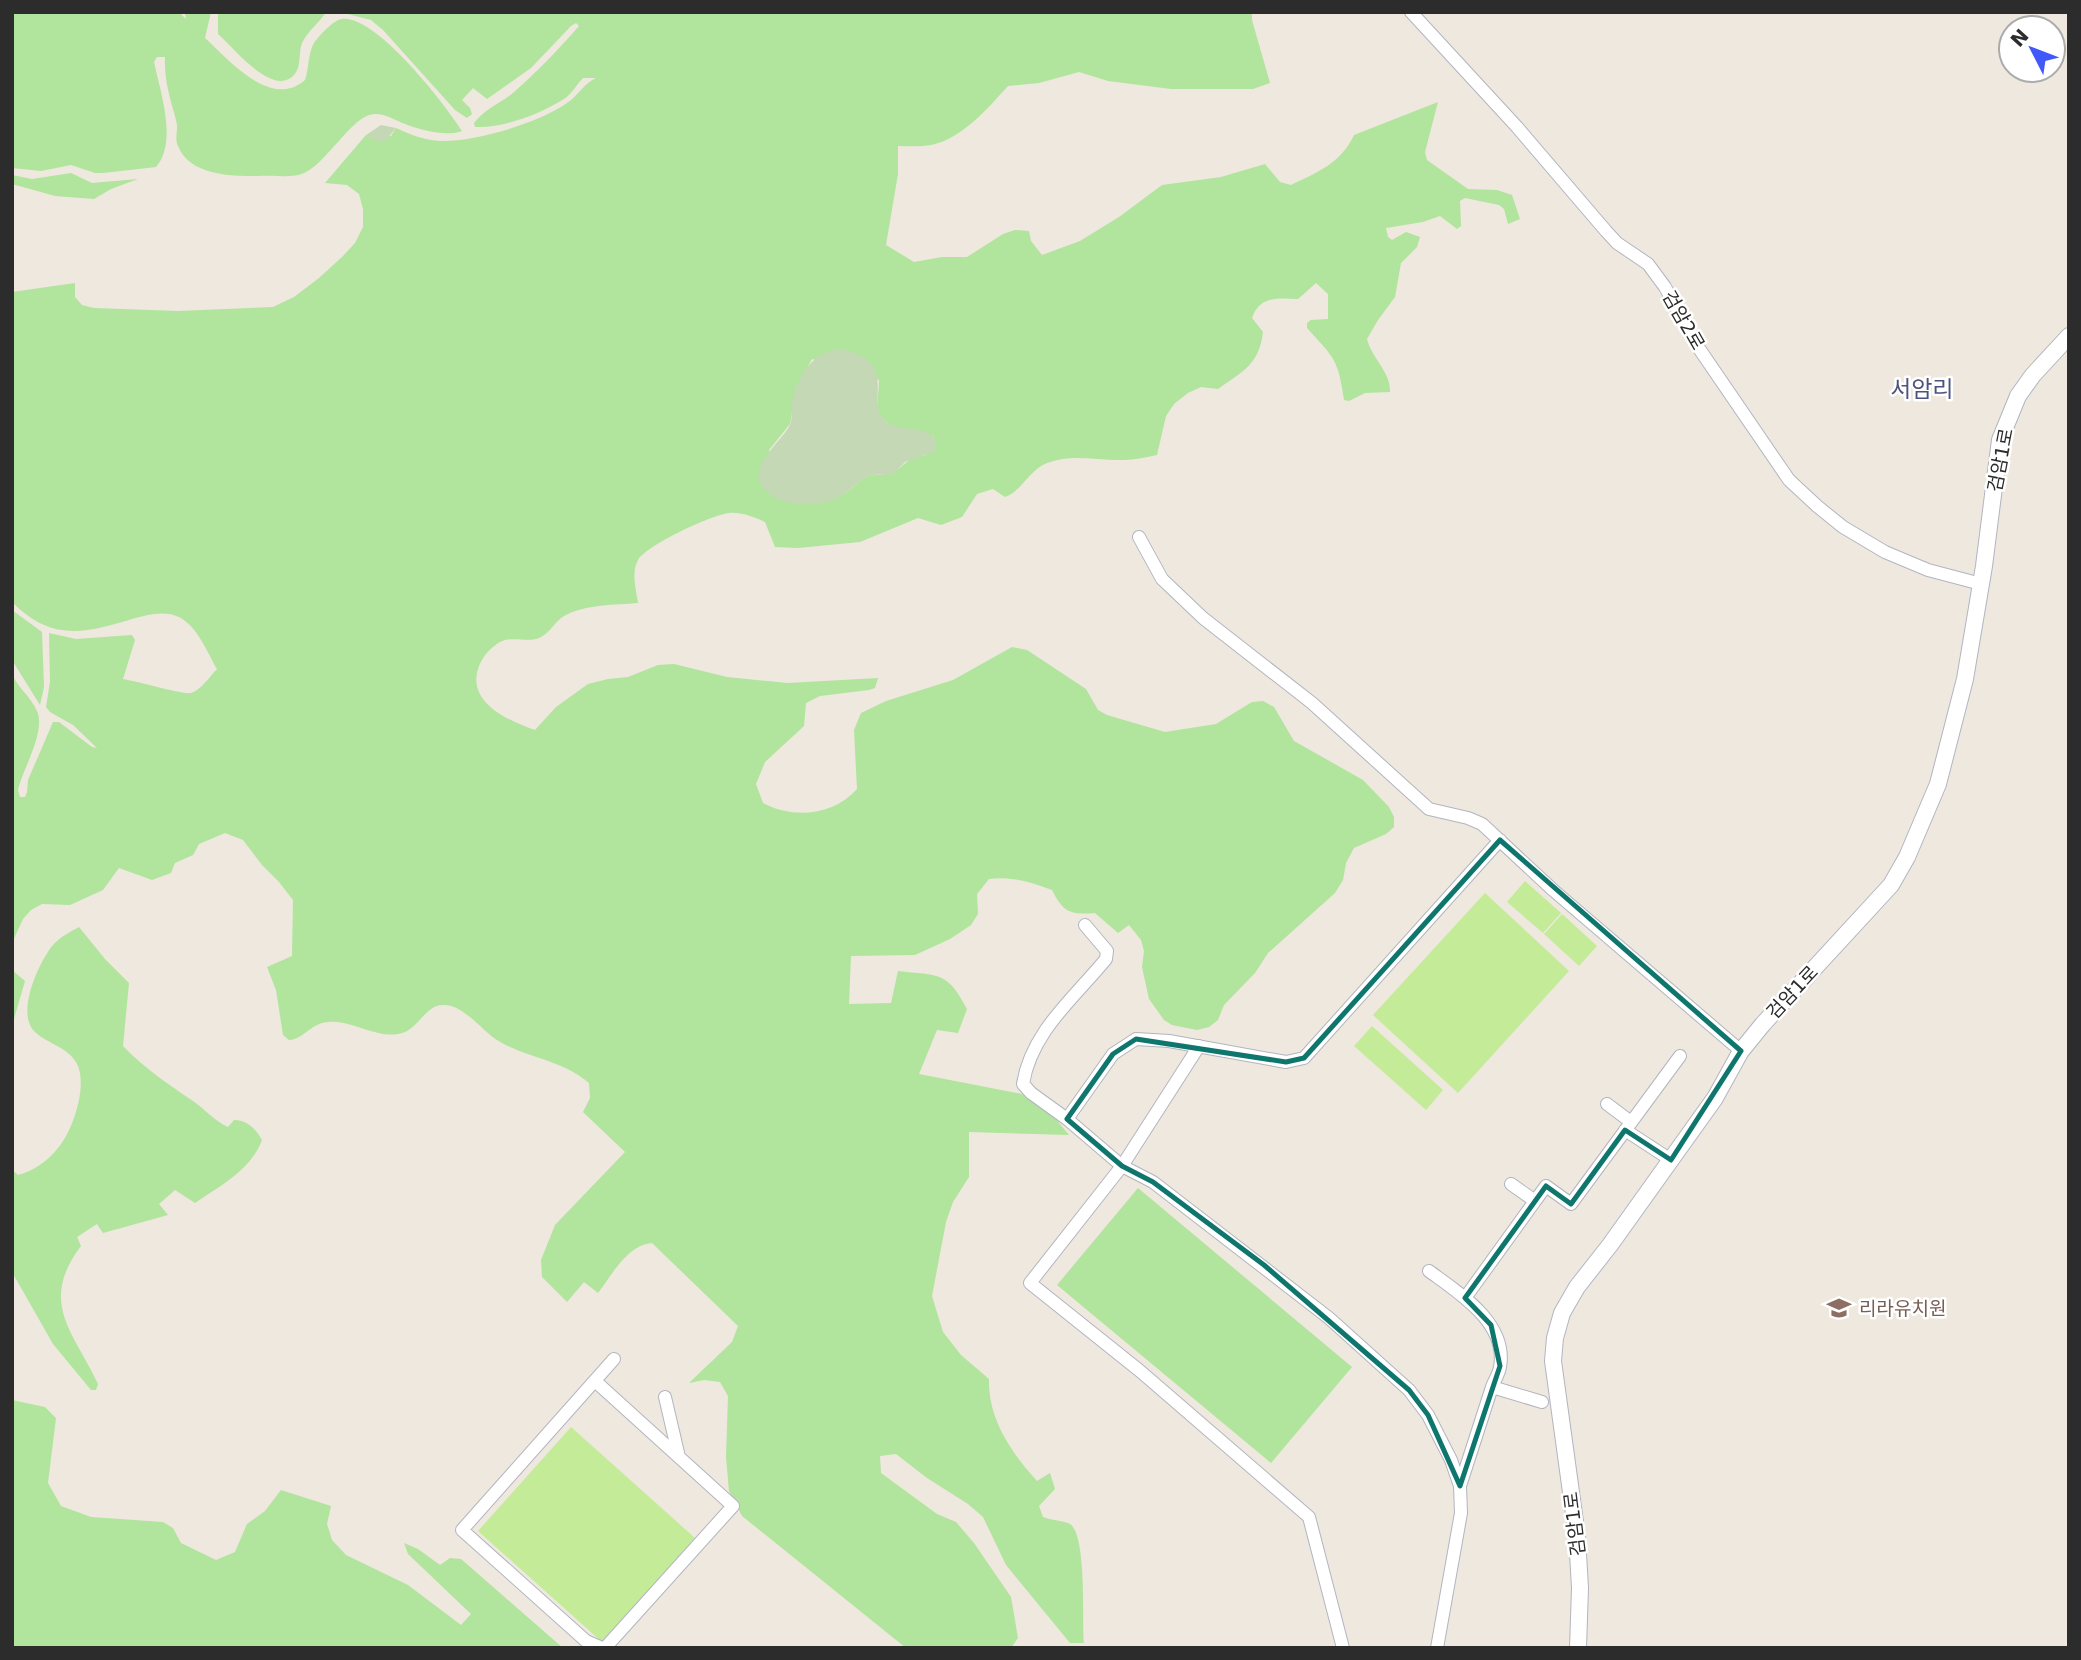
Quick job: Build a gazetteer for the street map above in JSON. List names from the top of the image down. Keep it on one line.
{"streets":{"street":["검암2로","검암1로"]},"crossings":[["검암2로","검암1로"]],"districts":["서암리"],"places":{"school or university":["리라유치원"]},"north":"top left"}
